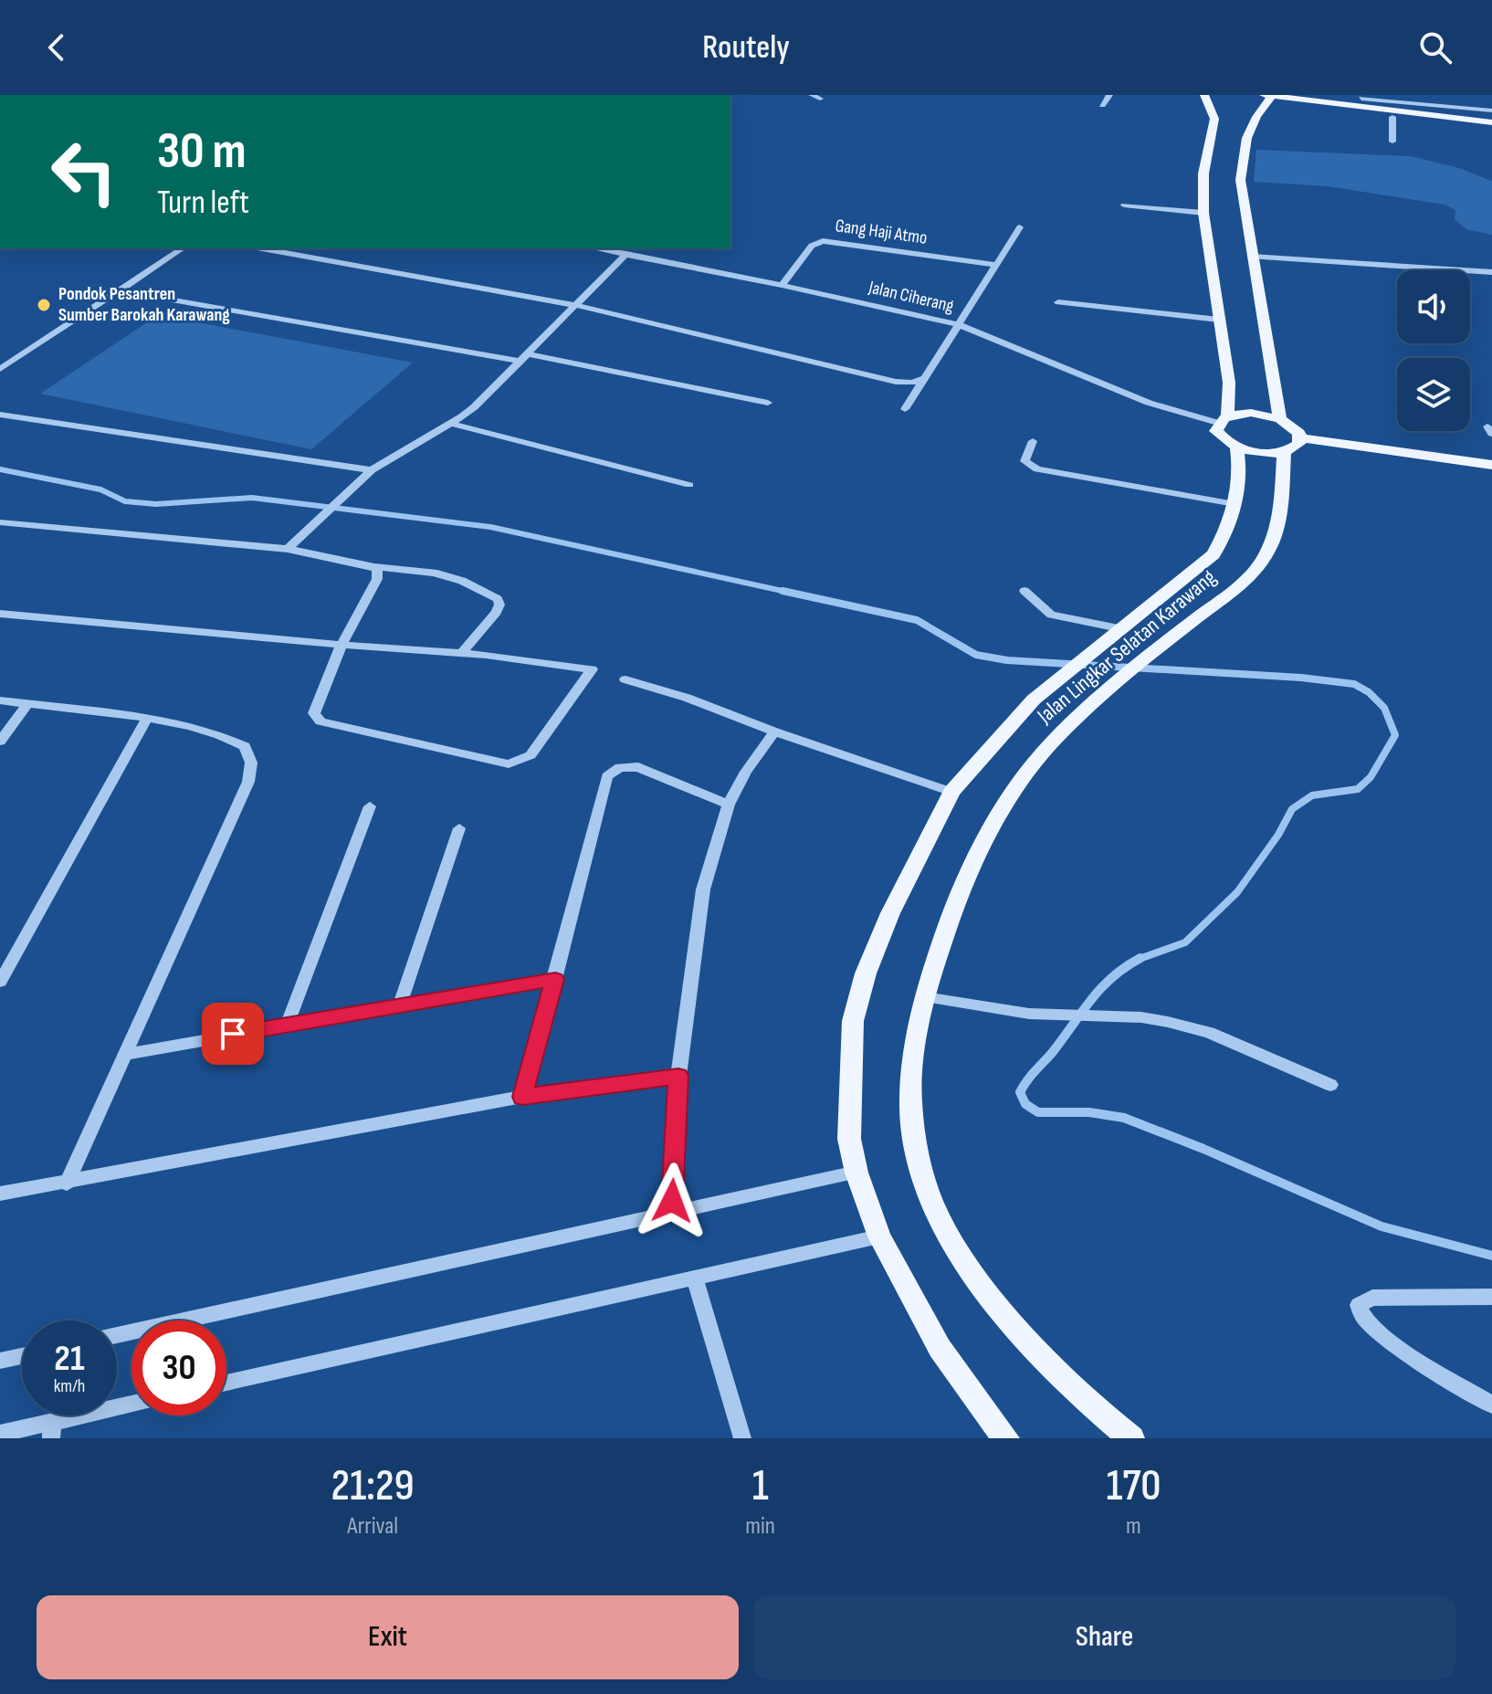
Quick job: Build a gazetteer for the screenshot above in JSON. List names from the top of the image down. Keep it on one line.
{"streets":{"main road":["Jalan Lingkar Selatan Karawang"],"street":["Gang Haji Atmo","Jalan Ciherang"]},"crossings":[["Gang Haji Atmo","Jalan Ciherang"]],"places":["Pondok Pesantren Sumber Barokah Karawang"],"page":{"header":"Routely","turn":["30 m","Turn left"],"speed":"21 km/h","limit":"30","eta":["21:29","Arrival","1","min","170","m"],"buttons":["Exit","Share"]}}
